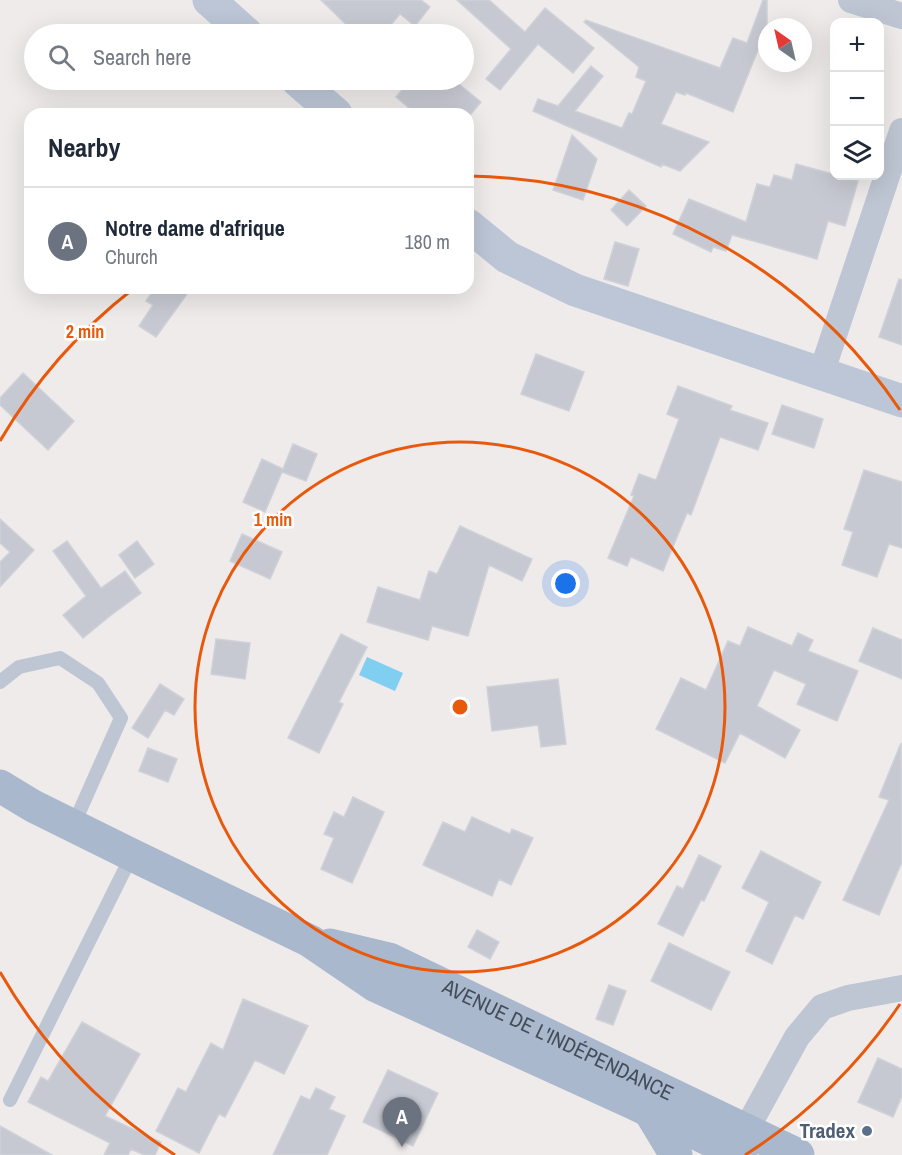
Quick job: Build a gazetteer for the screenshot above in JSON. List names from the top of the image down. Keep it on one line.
{"streets":{"main road":["AVENUE DE L'INDÉPENDANCE"]},"places":["Tradex"],"north":"top left","page":{"map_buttons":["+","−"],"search":"Search here","heading":"Nearby","list":[{"mark":"A","name":"Notre dame d'afrique","note":"Church","value":"180 m"}],"pins":"A"},"rings":["2 min","1 min"]}
